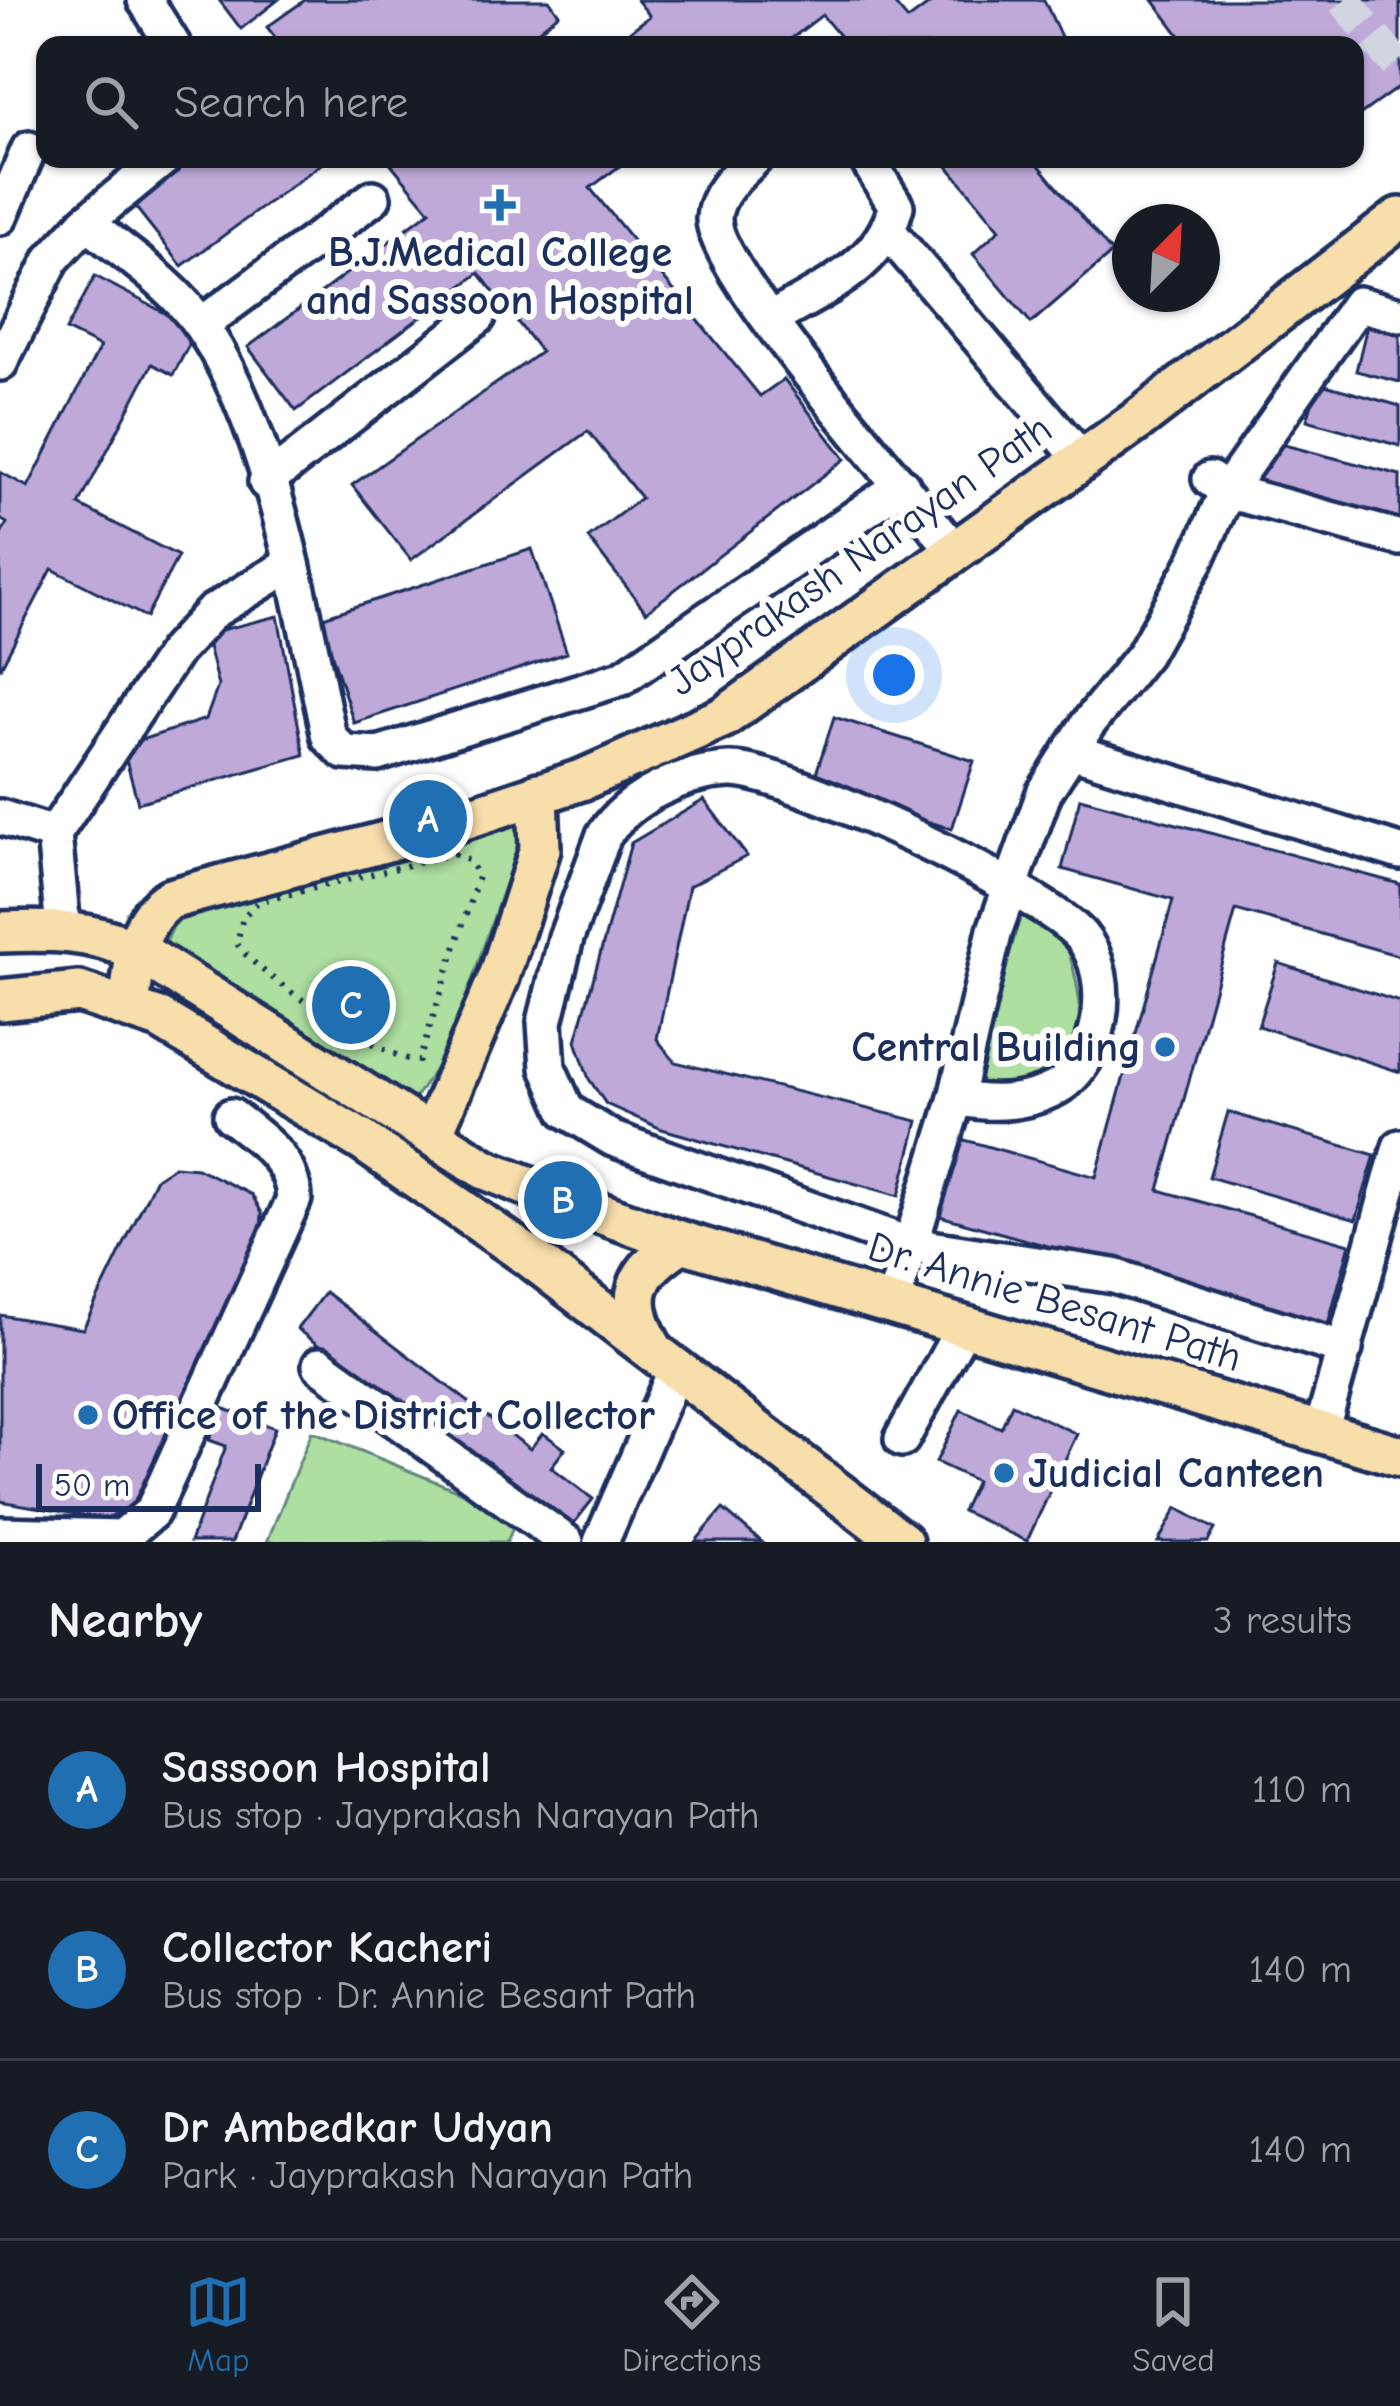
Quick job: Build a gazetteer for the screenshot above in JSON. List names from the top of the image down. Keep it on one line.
{"streets":{"main road":["Jayprakash Narayan Path","Dr. Annie Besant Path"]},"crossings":[["Jayprakash Narayan Path","Dr. Annie Besant Path"]],"places":{"health":["B.J.Medical College and Sassoon Hospital"],"other":["Central Building","Office of the District Collector","Judicial Canteen"]},"scale_bar":"50 m","north":"top right","page":{"search":"Search here","pins":["A","C","B"],"scale":"50 m","heading":["Nearby","3 results"],"list":[{"mark":"A","name":"Sassoon Hospital","note":"Bus stop · Jayprakash Narayan Path","value":"110 m"},{"mark":"B","name":"Collector Kacheri","note":"Bus stop · Dr. Annie Besant Path","value":"140 m"},{"mark":"C","name":"Dr Ambedkar Udyan","note":"Park · Jayprakash Narayan Path","value":"140 m"}],"nav":["Map","Directions","Saved"]}}
